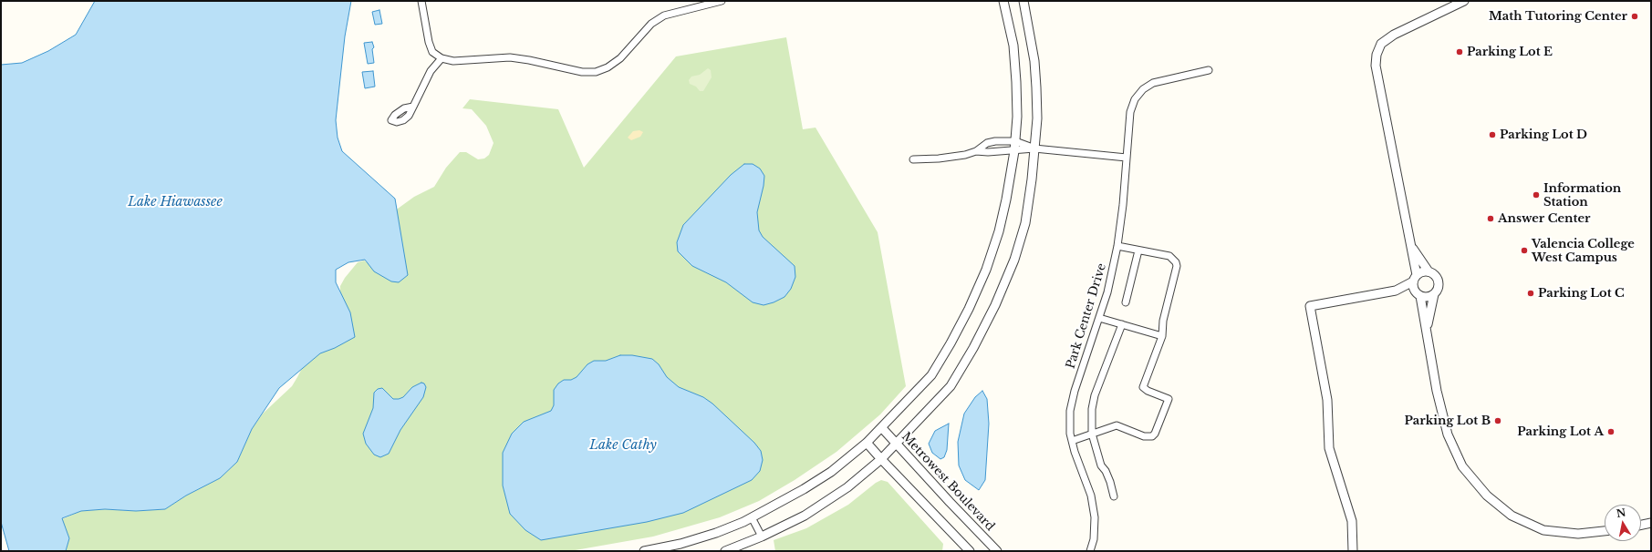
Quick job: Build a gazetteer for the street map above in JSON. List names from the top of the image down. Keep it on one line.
{"streets":{"street":["Park Center Drive","Metrowest Boulevard"]},"water":["Lake Hiawassee","Lake Cathy"],"places":["Math Tutoring Center","Parking Lot E","Parking Lot D","Information Station","Answer Center","Valencia College West Campus","Parking Lot C","Parking Lot B","Parking Lot A"],"north":"top"}
